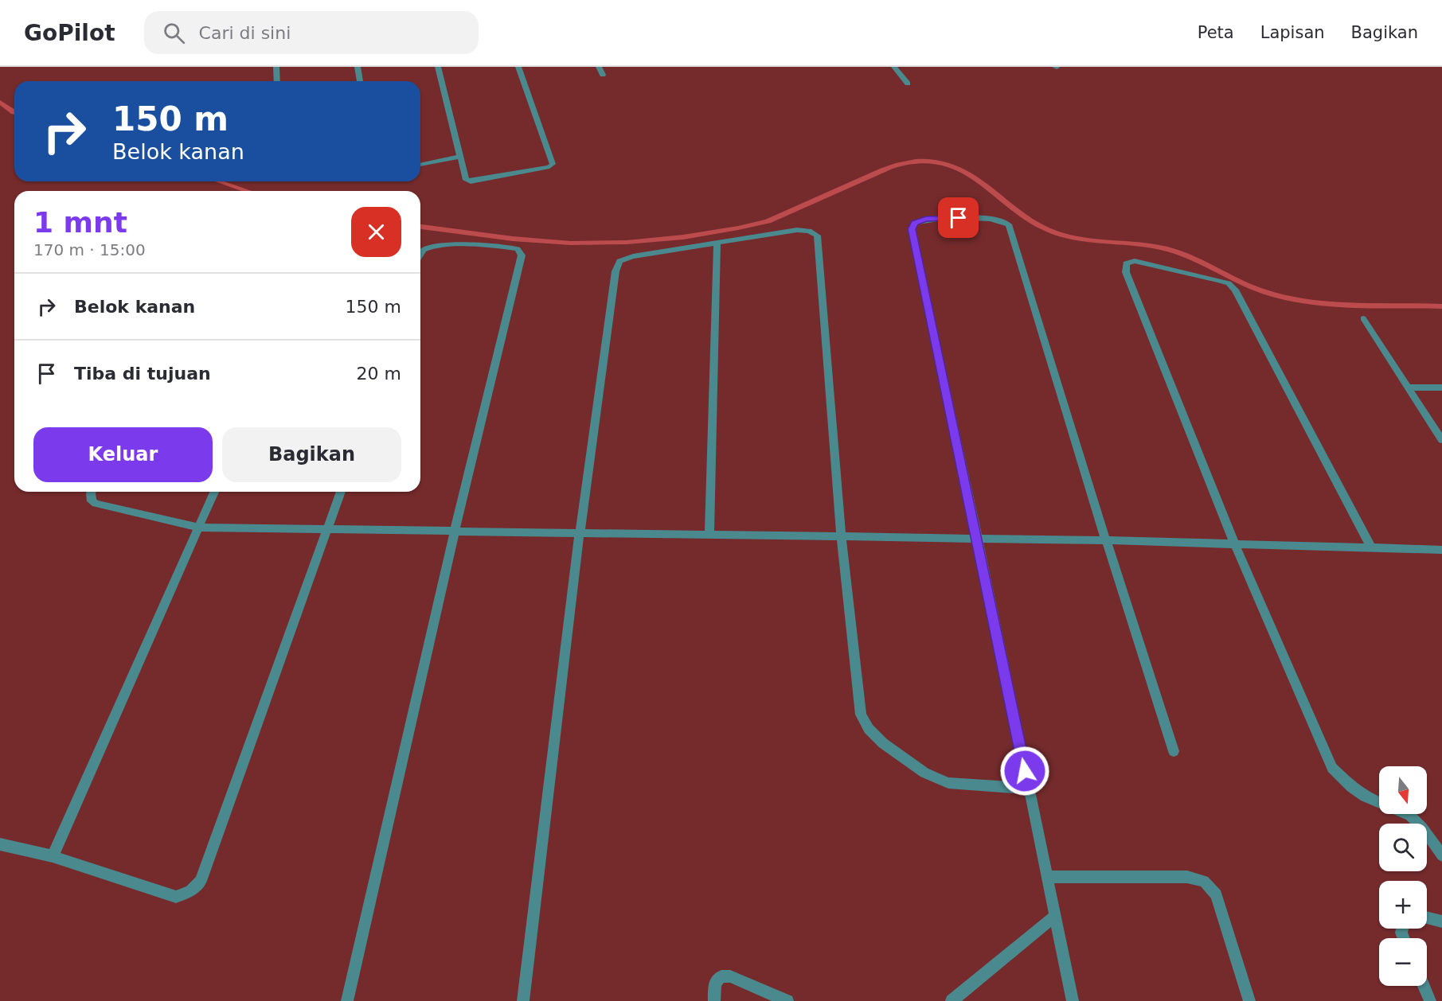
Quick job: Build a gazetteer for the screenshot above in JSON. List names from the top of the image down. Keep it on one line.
{"north":"bottom","page":{"header":"GoPilot","search":"Cari di sini","nav":["Peta","Lapisan","Bagikan"],"turn":["150 m","Belok kanan"],"heading":["1 mnt","170 m · 15:00"],"list":[{"name":"Belok kanan","value":"150 m"},{"name":"Tiba di tujuan","value":"20 m"}],"buttons":["Keluar","Bagikan"],"map_buttons":["+","−"]}}
